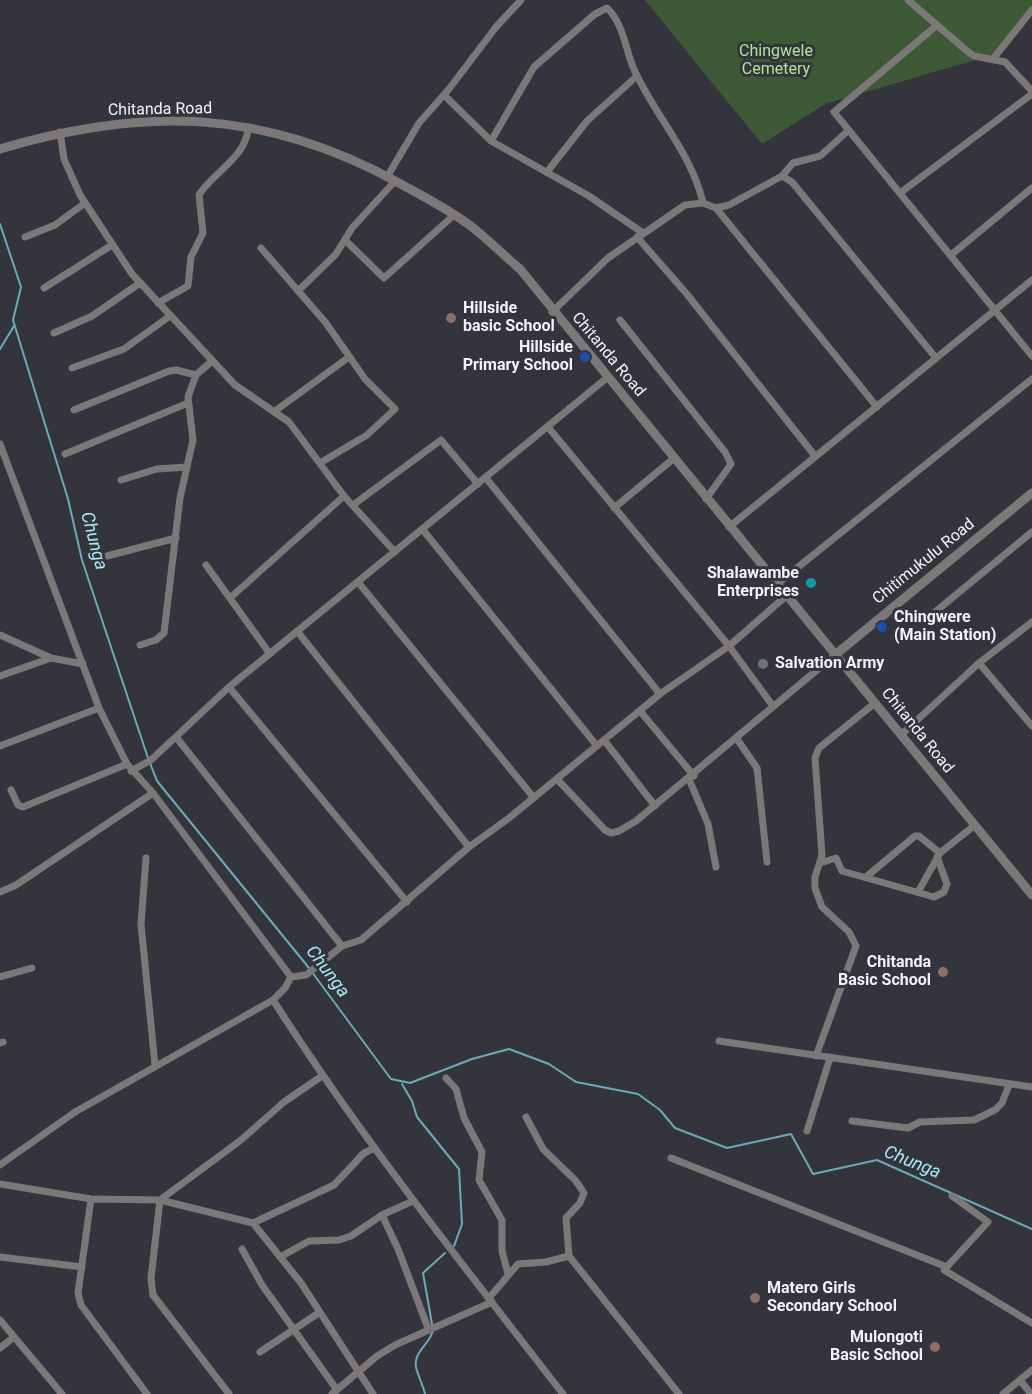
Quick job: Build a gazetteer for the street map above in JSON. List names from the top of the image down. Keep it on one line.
{"streets":{"street":["Chitanda Road","Chitimukulu Road"]},"crossings":[["Chitanda Road","Chitimukulu Road"]],"water":["Chunga"],"parks":["Chingwele Cemetery"],"places":["Hillside basic School","Hillside Primary School","Shalawambe Enterprises","Chingwere (Main Station)","Salvation Army","Chitanda Basic School","Matero Girls Secondary School","Mulongoti Basic School"]}
